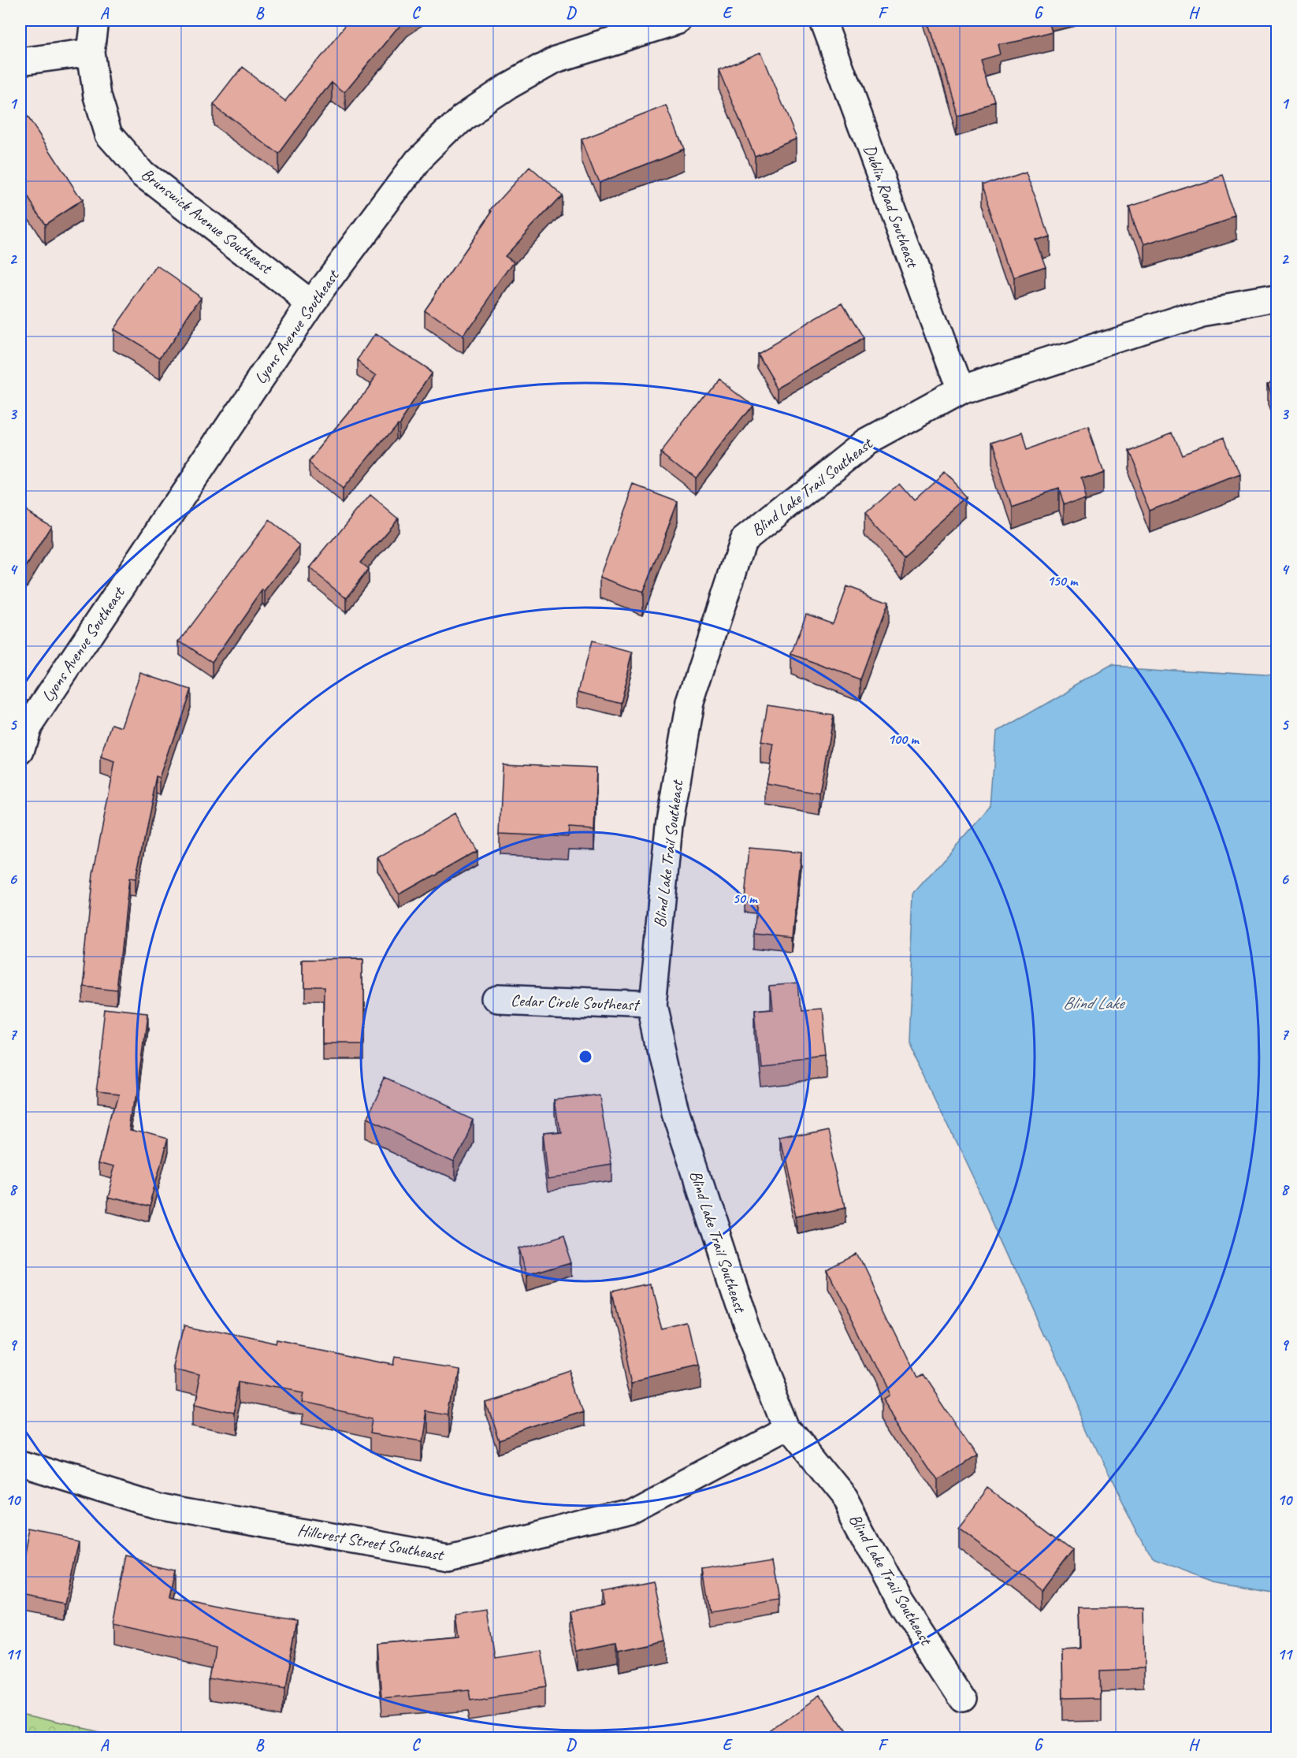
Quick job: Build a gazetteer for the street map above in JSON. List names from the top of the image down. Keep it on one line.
{"streets":{"street":["Dublin Road Southeast","Brunswick Avenue Southeast","Lyons Avenue Southeast","Blind Lake Trail Southeast","Cedar Circle Southeast","Hillcrest Street Southeast"]},"crossings":[["Dublin Road Southeast","Blind Lake Trail Southeast"],["Brunswick Avenue Southeast","Lyons Avenue Southeast"],["Blind Lake Trail Southeast","Cedar Circle Southeast"],["Blind Lake Trail Southeast","Hillcrest Street Southeast"]],"water":["Blind Lake"],"grid":{"columns":["A","B","C","D","E","F","G","H"],"rows":["1","2","3","4","5","6","7","8","9","10","11"]},"rings":["150 m","100 m","50 m"]}
